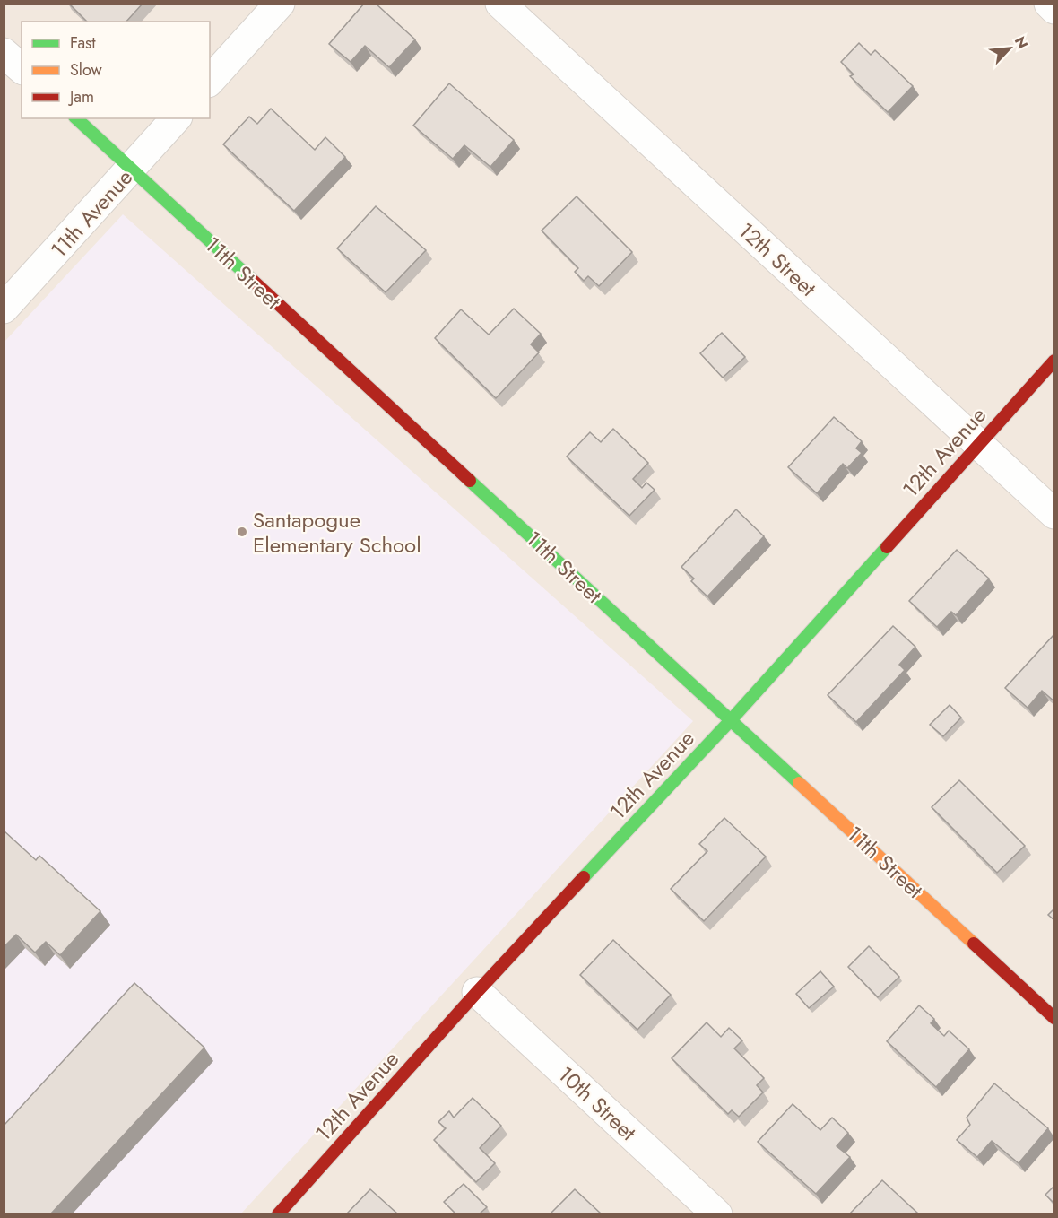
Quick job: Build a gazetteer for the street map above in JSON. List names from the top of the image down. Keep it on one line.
{"streets":{"street":["11th Avenue","12th Street","11th Street","12th Avenue","10th Street"]},"crossings":[["11th Avenue","11th Street"],["12th Street","12th Avenue"],["11th Street","12th Avenue"],["12th Avenue","10th Street"]],"places":["Santapogue Elementary School"],"legend":["Fast","Slow","Jam"],"north":"top right"}
